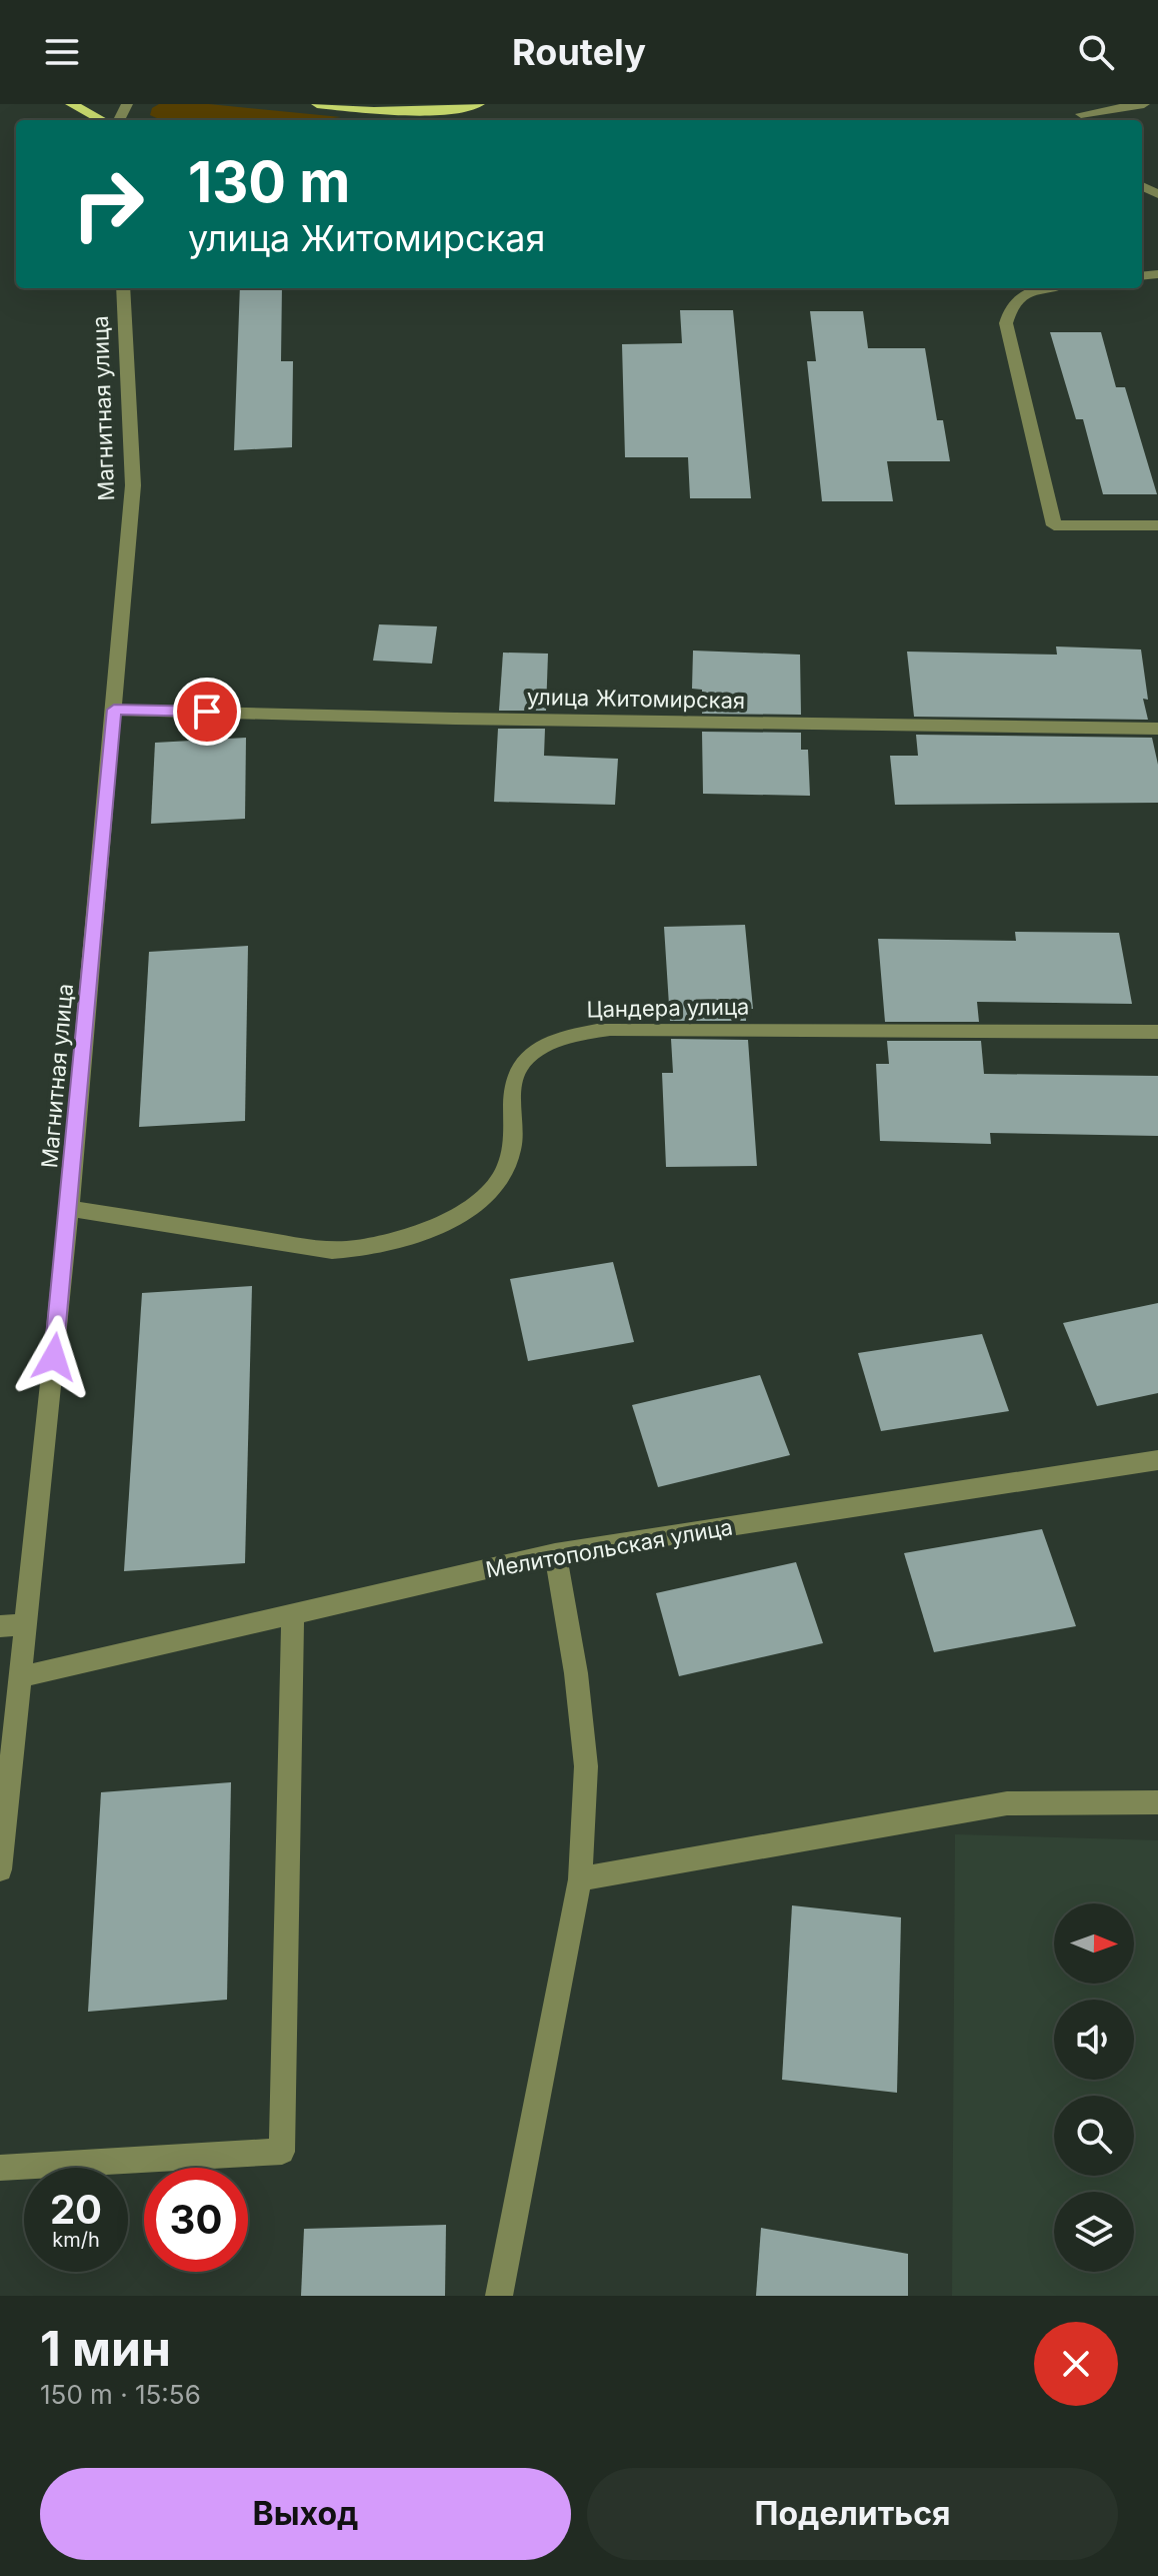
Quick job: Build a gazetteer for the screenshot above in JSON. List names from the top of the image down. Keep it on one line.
{"streets":{"street":["Магнитная улица","улица Житомирская","Цандера улица","Мелитопольская улица"]},"crossings":[["Магнитная улица","улица Житомирская"],["Магнитная улица","Цандера улица"],["Магнитная улица","Мелитопольская улица"]],"north":"right","page":{"header":"Routely","turn":["130 m","улица Житомирская"],"speed":"20 km/h","limit":"30","heading":["1 мин","150 m · 15:56"],"buttons":["Выход","Поделиться"]}}
